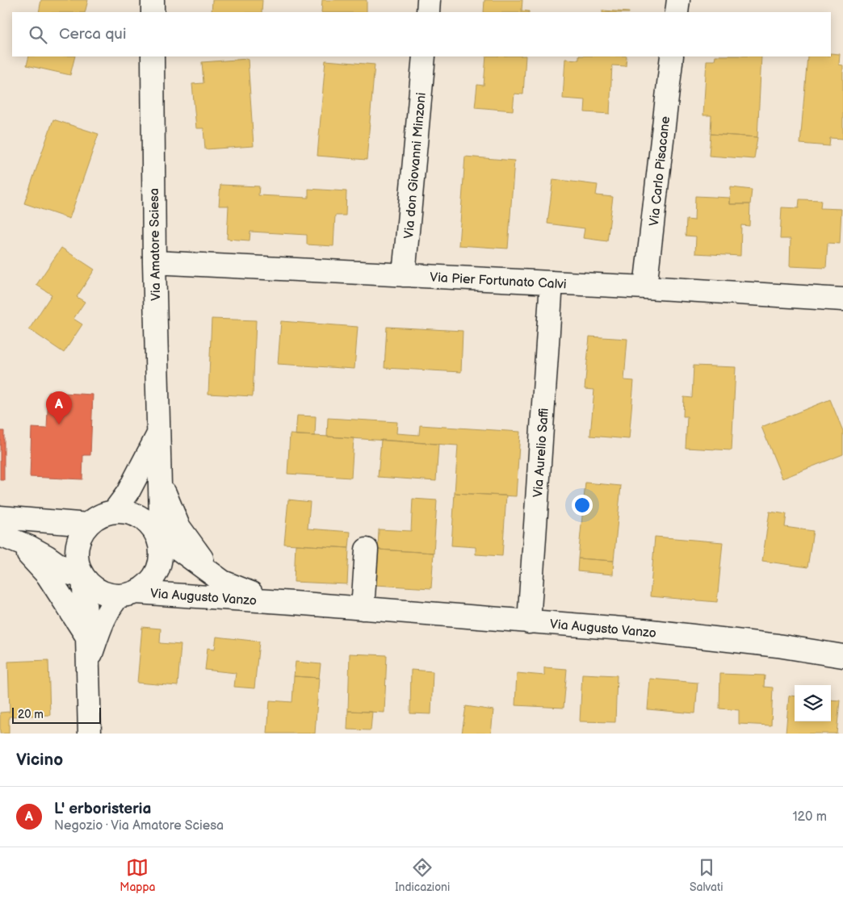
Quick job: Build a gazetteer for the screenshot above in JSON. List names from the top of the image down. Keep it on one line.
{"streets":{"street":["Via don Giovanni Minzoni","Via Carlo Pisacane","Via Amatore Sciesa","Via Pier Fortunato Calvi","Via Aurelio Saffi","Via Augusto Vanzo"]},"crossings":[["Via don Giovanni Minzoni","Via Pier Fortunato Calvi"],["Via Carlo Pisacane","Via Pier Fortunato Calvi"],["Via Amatore Sciesa","Via Pier Fortunato Calvi"],["Via Amatore Sciesa","Via Augusto Vanzo"],["Via Pier Fortunato Calvi","Via Aurelio Saffi"],["Via Aurelio Saffi","Via Augusto Vanzo"]],"scale_bar":"20 m","page":{"search":"Cerca qui","pins":"A","scale":"20 m","heading":"Vicino","list":[{"mark":"A","name":"L' erboristeria","note":"Negozio · Via Amatore Sciesa","value":"120 m"}],"nav":["Mappa","Indicazioni","Salvati"]}}
